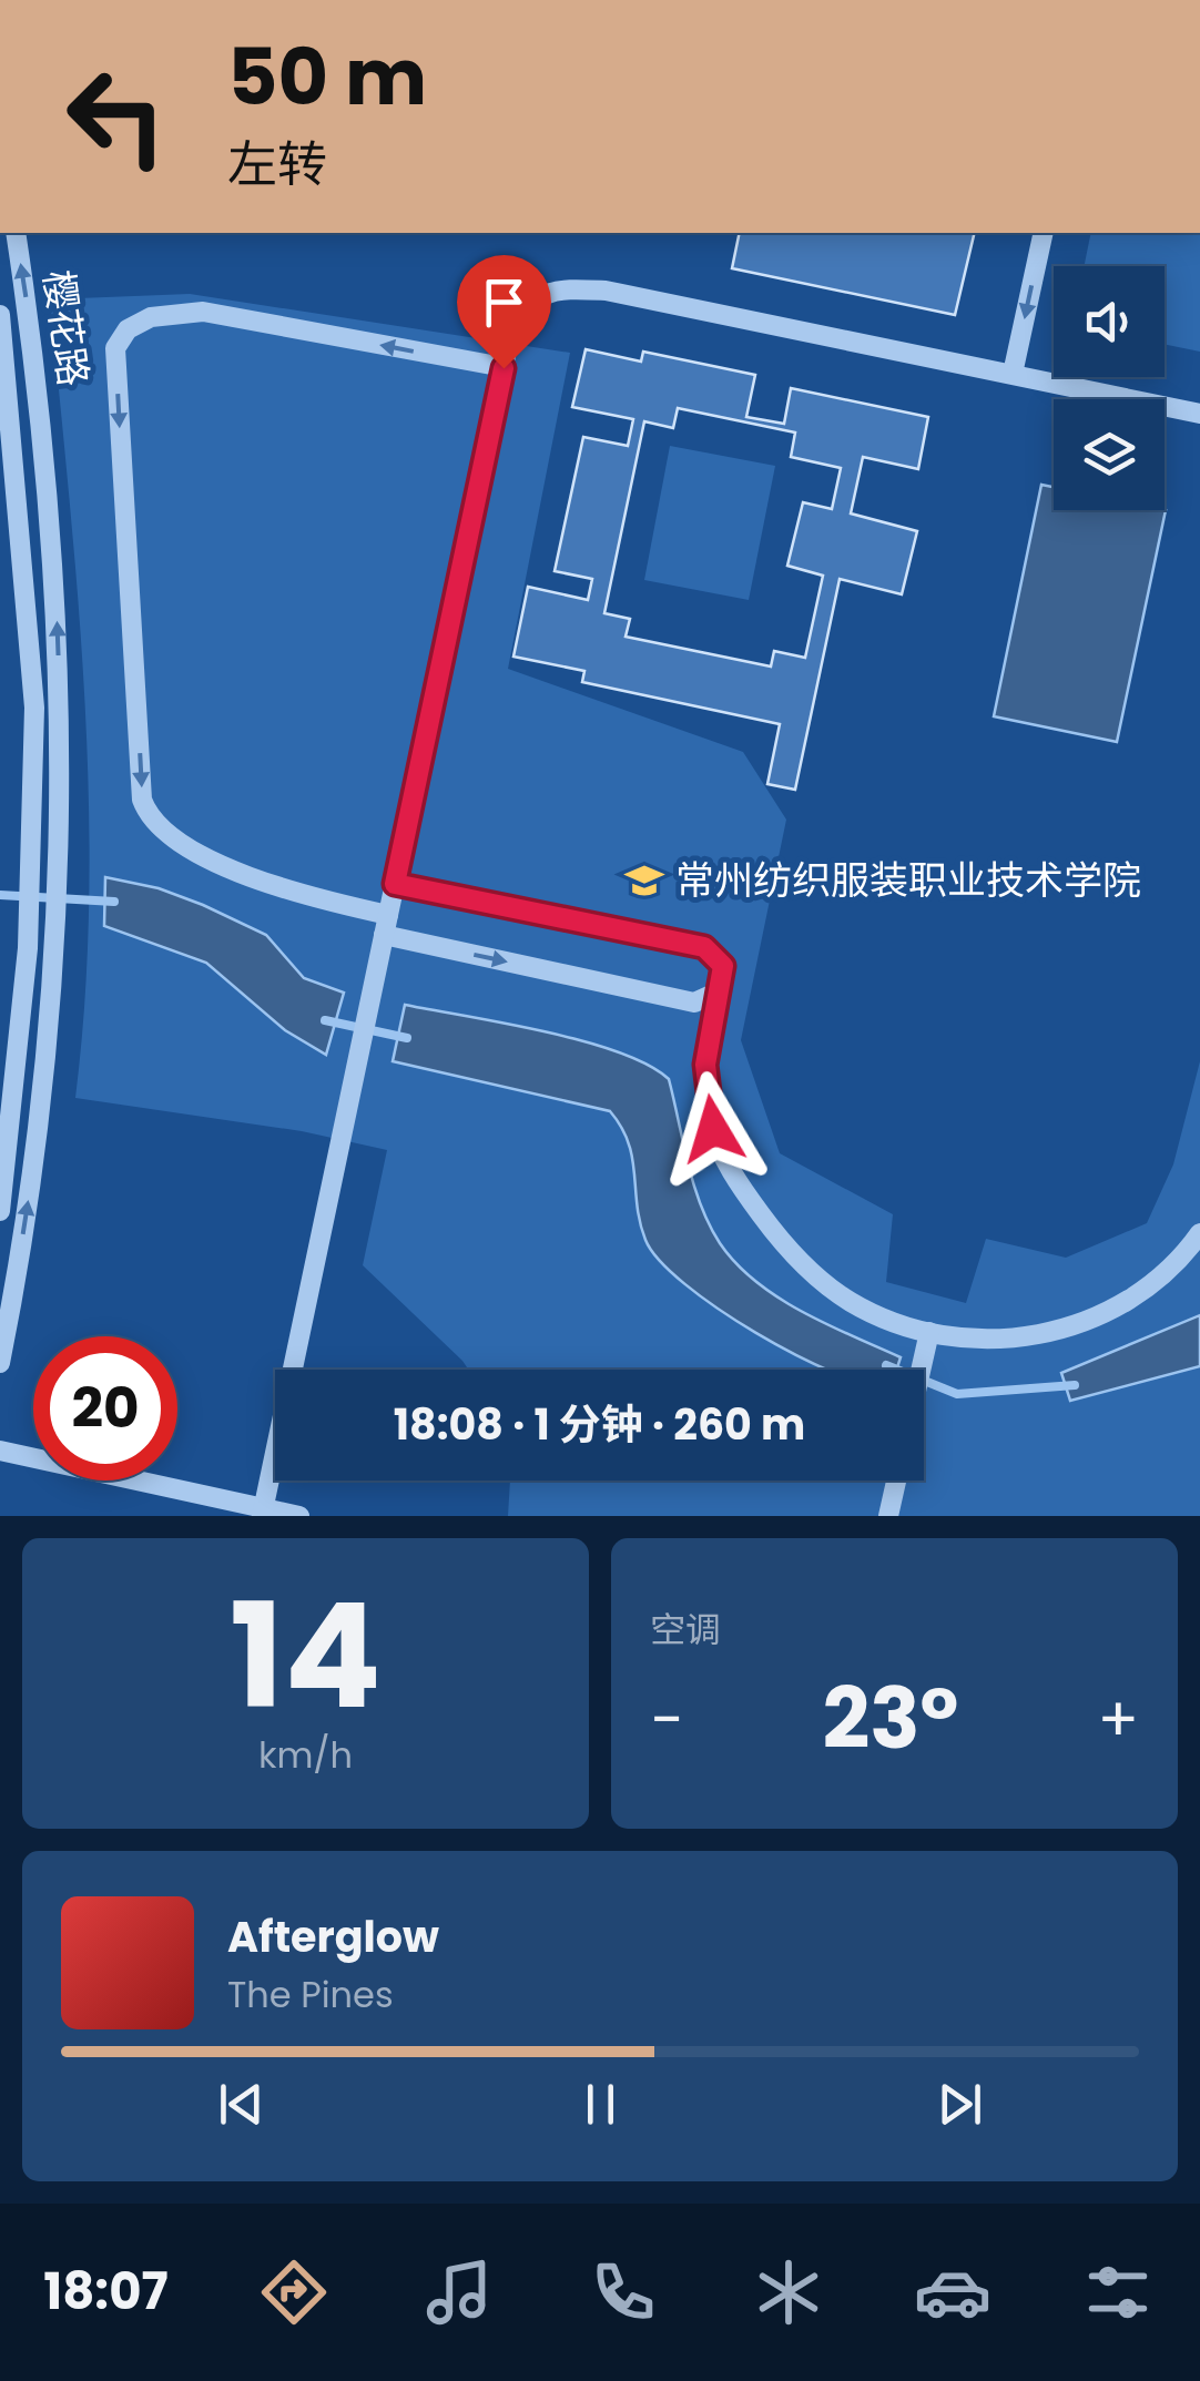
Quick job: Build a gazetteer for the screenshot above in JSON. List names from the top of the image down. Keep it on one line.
{"streets":{"street":["樱花路"]},"places":{"school or university":["常州纺织服装职业技术学院"]},"page":{"turn":["50 m","左转"],"limit":"20","trip":"18:08 · 1 分钟 · 260 m","tile":[["14","km/h"],"空调"],"heat":["−","23°","+"],"song":["Afterglow","The Pines"],"tabs":"18:07"}}
